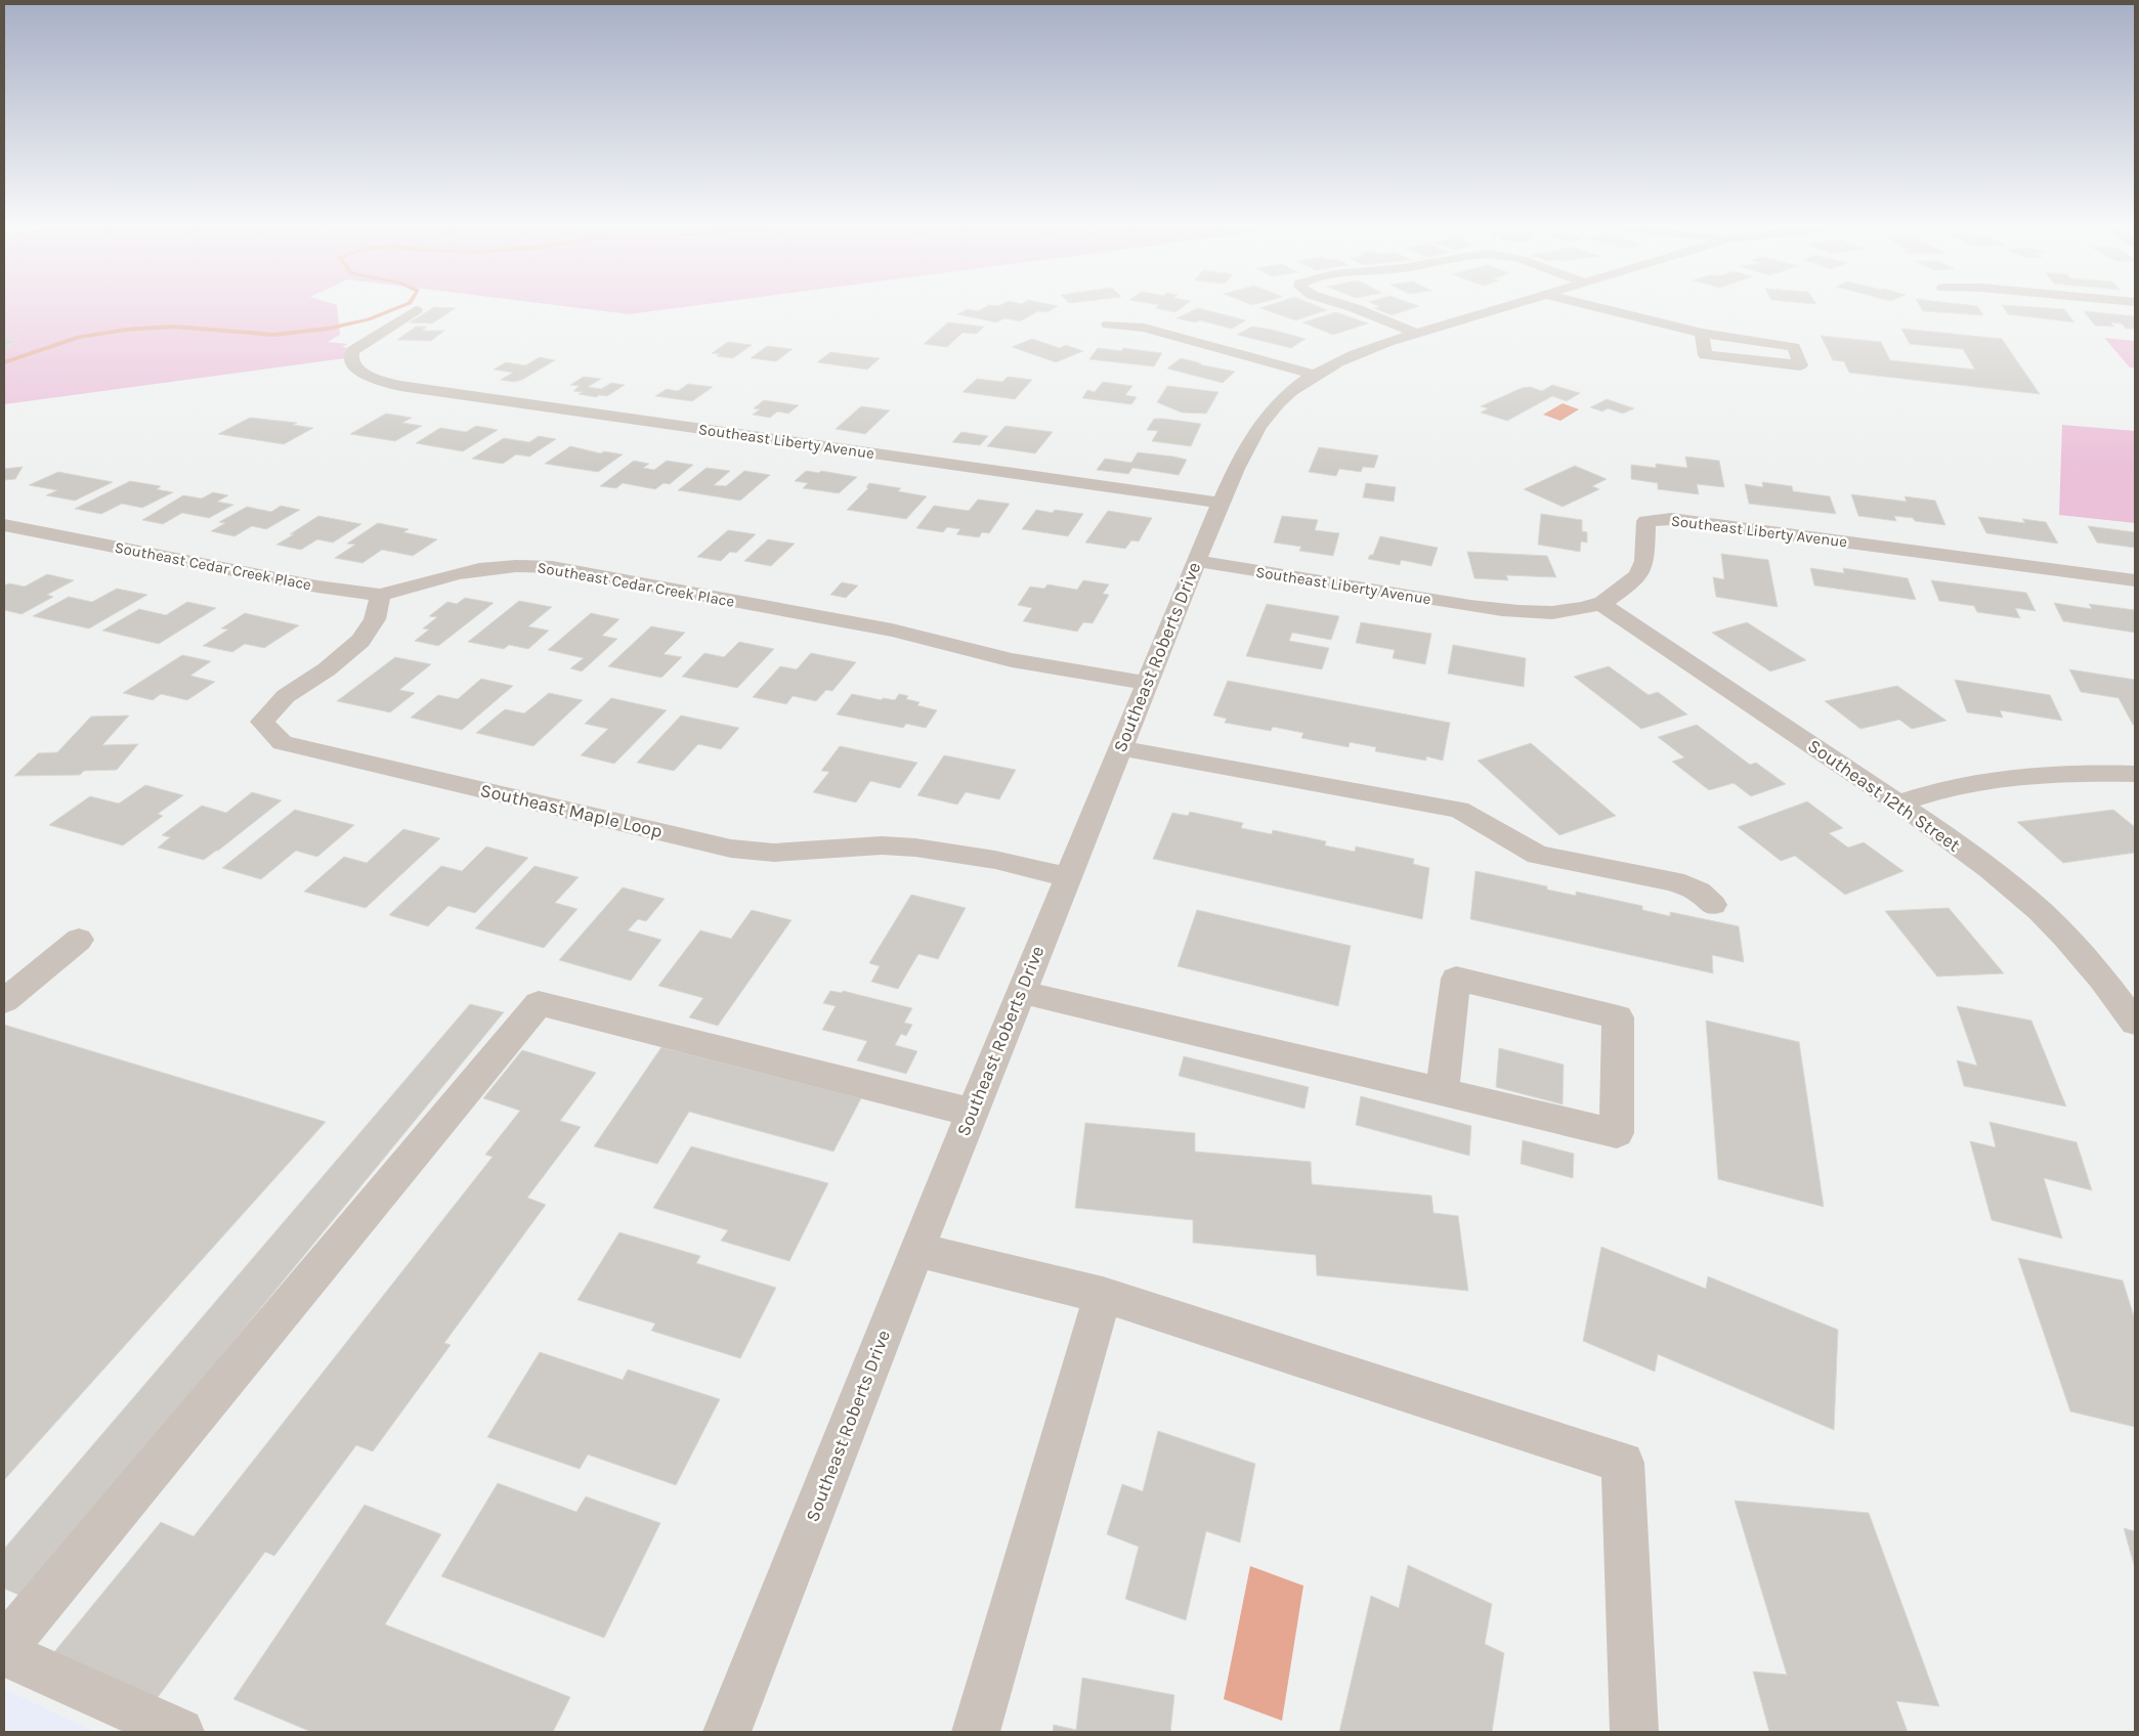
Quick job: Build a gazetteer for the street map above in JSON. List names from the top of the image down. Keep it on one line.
{"streets":{"street":["Southeast Liberty Avenue","Southeast Cedar Creek Place","Southeast Roberts Drive","Southeast 12th Street","Southeast Maple Loop"]},"crossings":[["Southeast Liberty Avenue","Southeast Roberts Drive"],["Southeast Liberty Avenue","Southeast 12th Street"],["Southeast Cedar Creek Place","Southeast Roberts Drive"],["Southeast Cedar Creek Place","Southeast Maple Loop"],["Southeast Roberts Drive","Southeast Maple Loop"]]}
